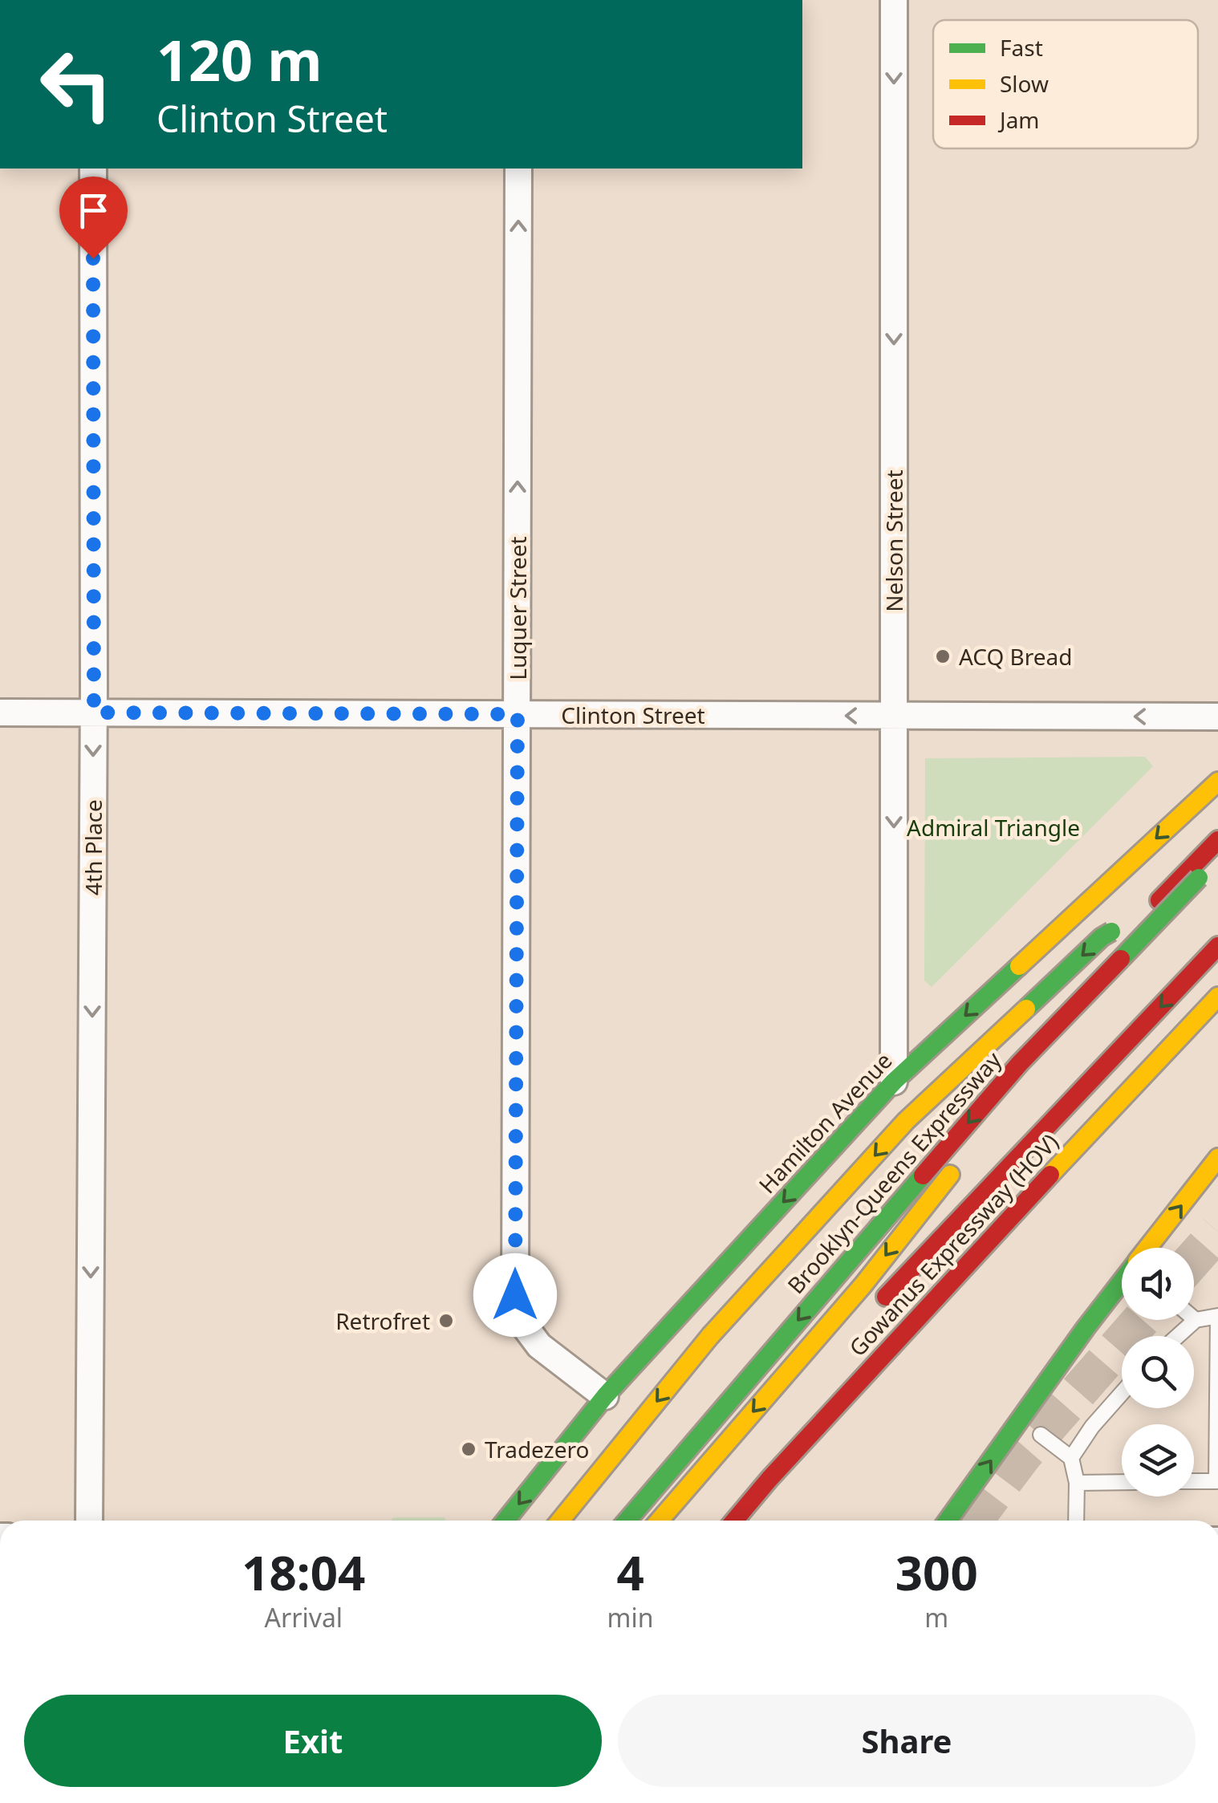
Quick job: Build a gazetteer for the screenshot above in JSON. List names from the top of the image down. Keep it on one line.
{"streets":{"main road":["Hamilton Avenue","Brooklyn-Queens Expressway","Gowanus Expressway (HOV)"],"street":["Nelson Street","Luquer Street","Clinton Street","4th Place"]},"crossings":[["Nelson Street","Clinton Street"],["Nelson Street","Hamilton Avenue"],["Luquer Street","Clinton Street"],["Luquer Street","Hamilton Avenue"],["Clinton Street","4th Place"]],"one_way":["Nelson Street","Luquer Street","Clinton Street","4th Place"],"parks":["Admiral Triangle"],"places":["ACQ Bread","Retrofret","Tradezero"],"legend":["Fast","Slow","Jam"],"page":{"turn":["120 m","Clinton Street"],"eta":["18:04","Arrival","4","min","300","m"],"buttons":["Exit","Share"]}}
